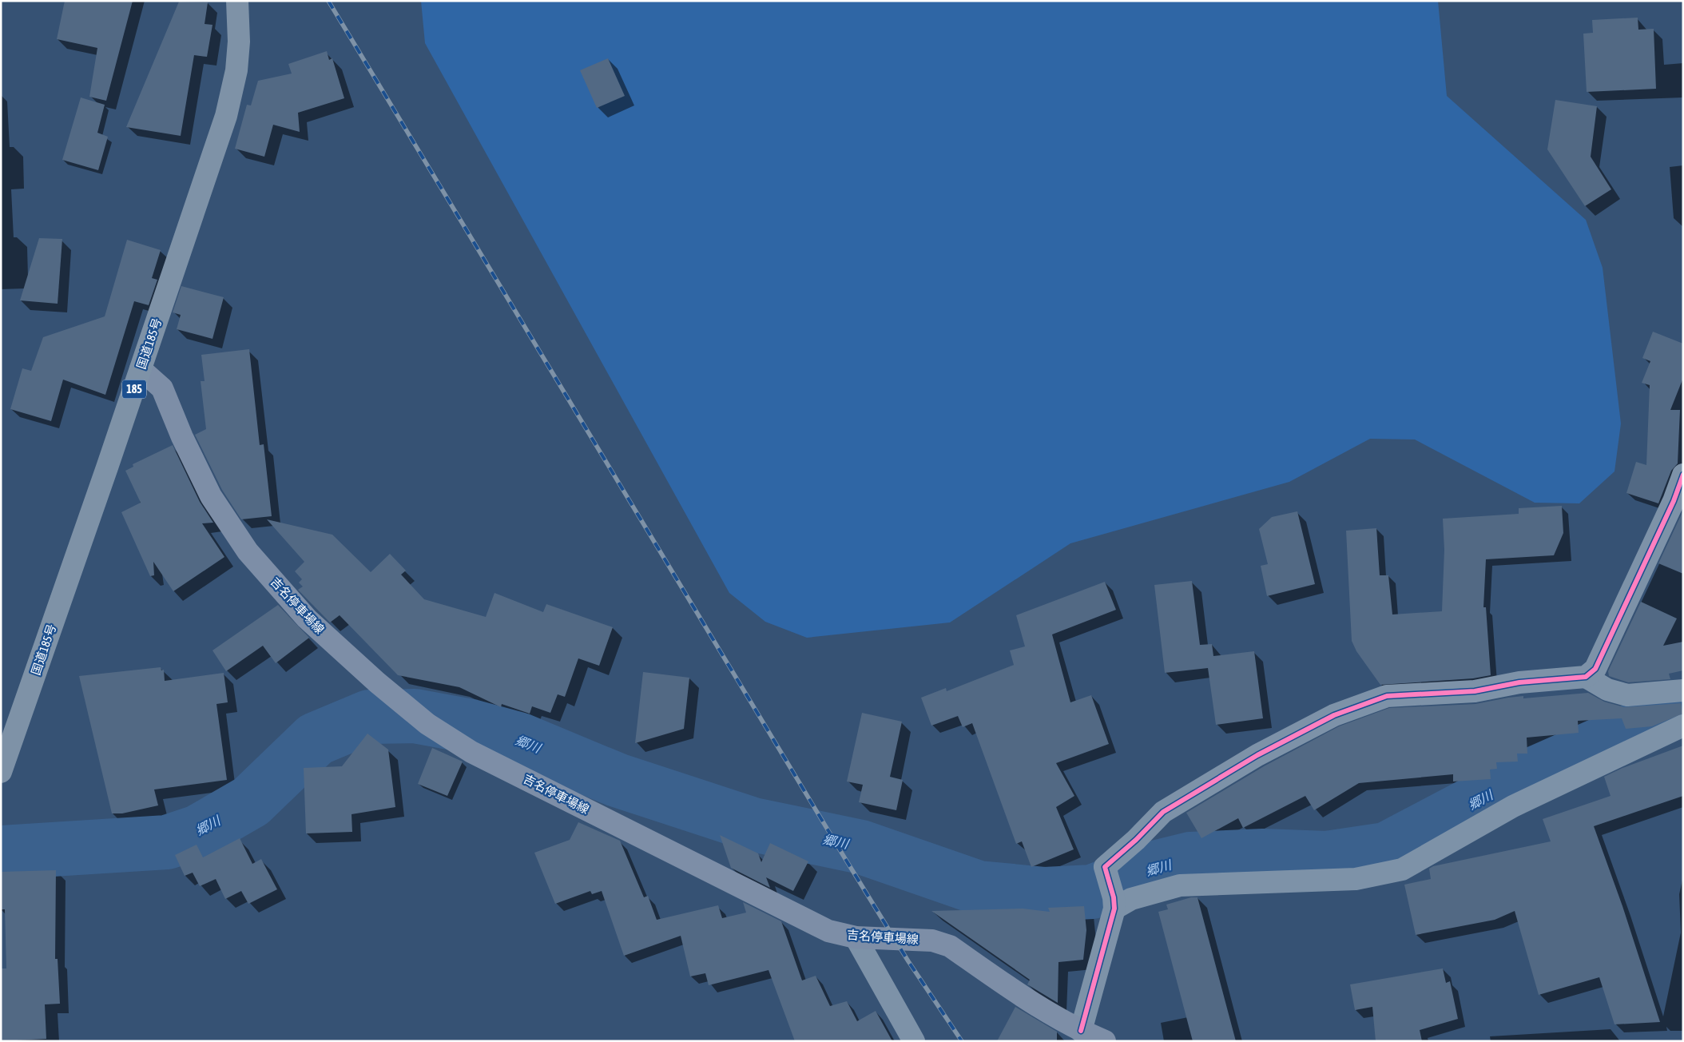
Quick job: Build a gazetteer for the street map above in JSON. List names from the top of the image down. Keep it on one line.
{"streets":{"highway":["国道185号","185"],"main road":["吉名停車場線"]},"crossings":[["国道185号","吉名停車場線"]],"water":["郷川"]}
